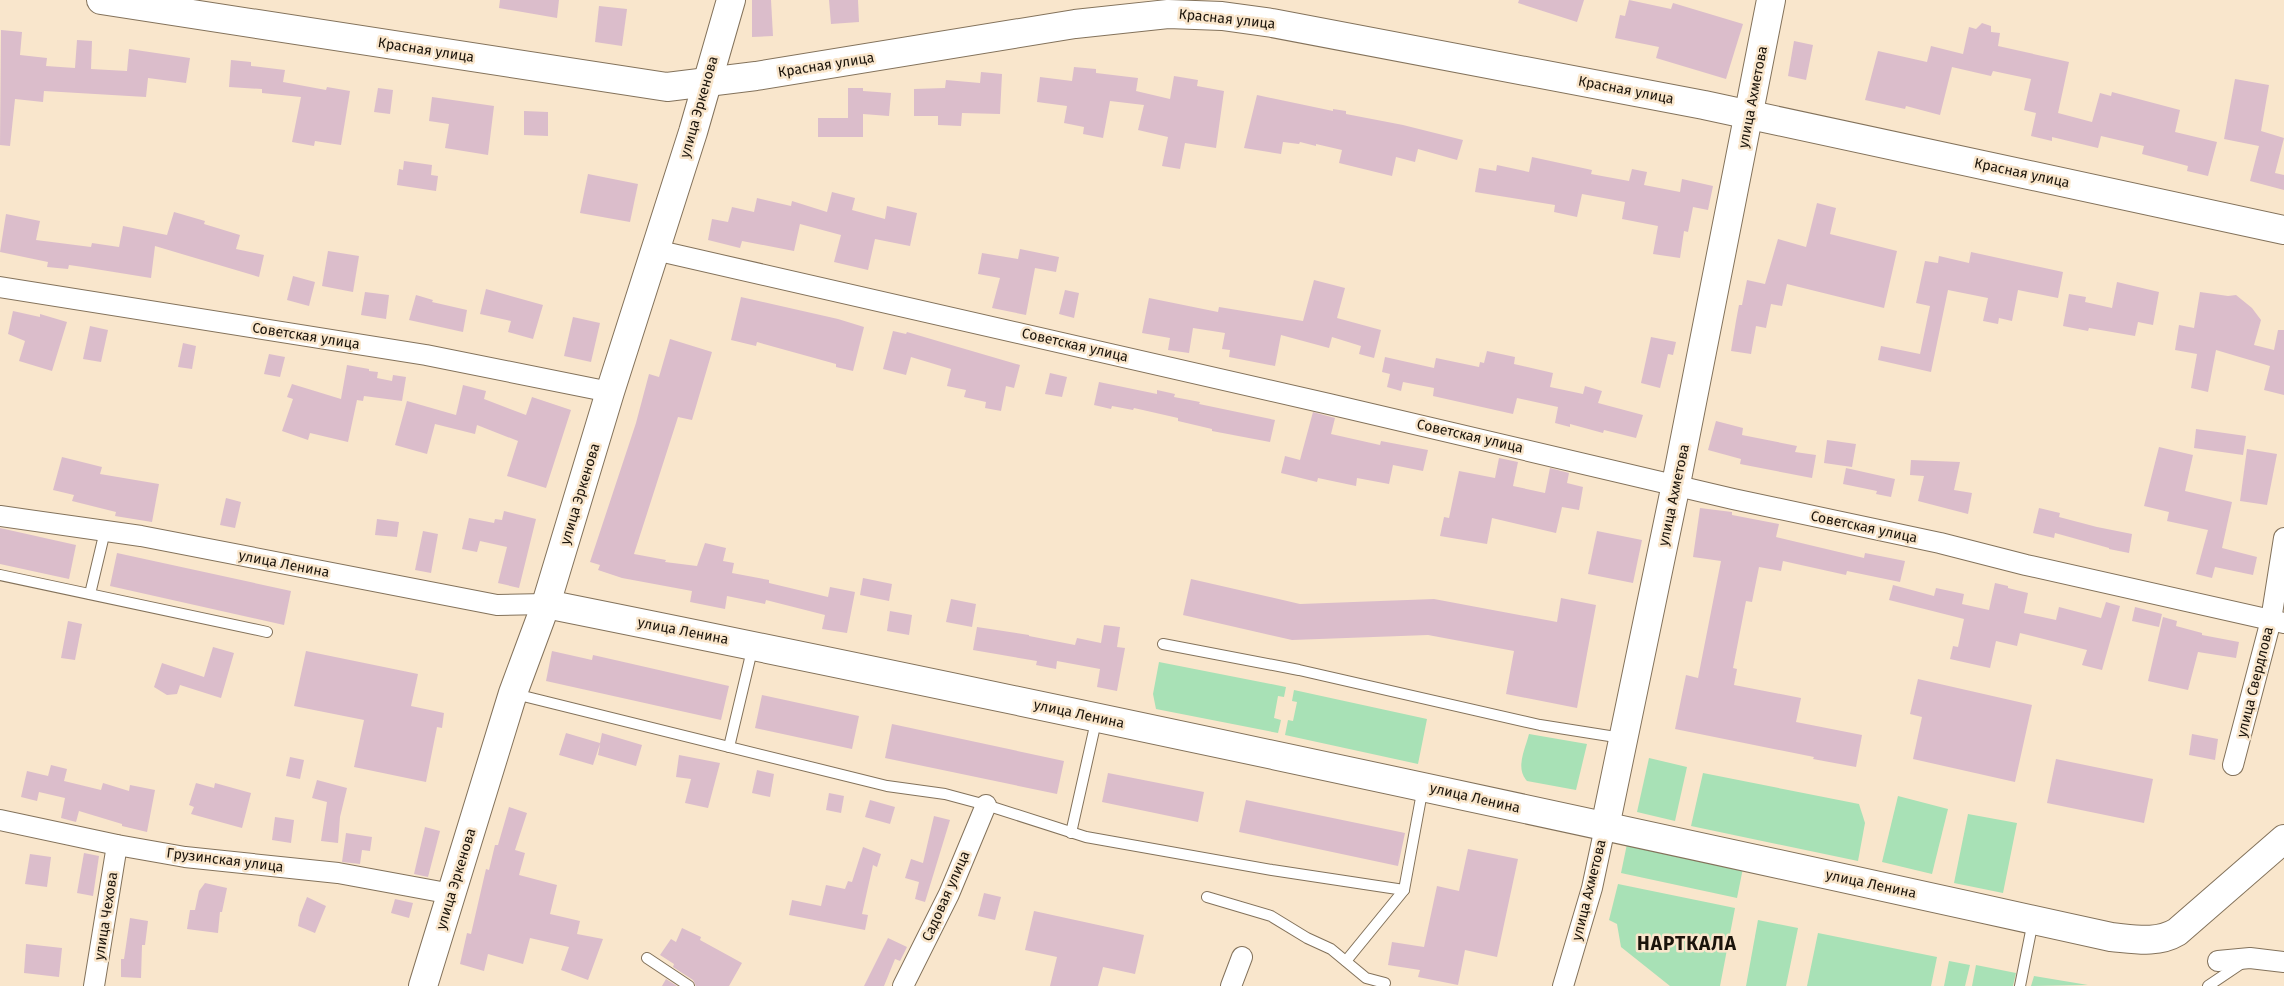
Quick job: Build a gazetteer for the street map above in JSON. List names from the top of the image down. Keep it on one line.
{"streets":{"street":["Красная улица","улица Ахметова","улица Эркенова","Советская улица","улица Ленина","улица Свердлова","Грузинская улица","Садовая улица","улица Чехова"]},"crossings":[["Красная улица","улица Ахметова"],["Красная улица","улица Эркенова"],["улица Ахметова","Советская улица"],["улица Ахметова","улица Ленина"],["улица Эркенова","Советская улица"],["улица Эркенова","улица Ленина"],["улица Эркенова","Грузинская улица"],["Советская улица","улица Свердлова"],["Грузинская улица","улица Чехова"]],"districts":["НАРТКАЛА"]}
